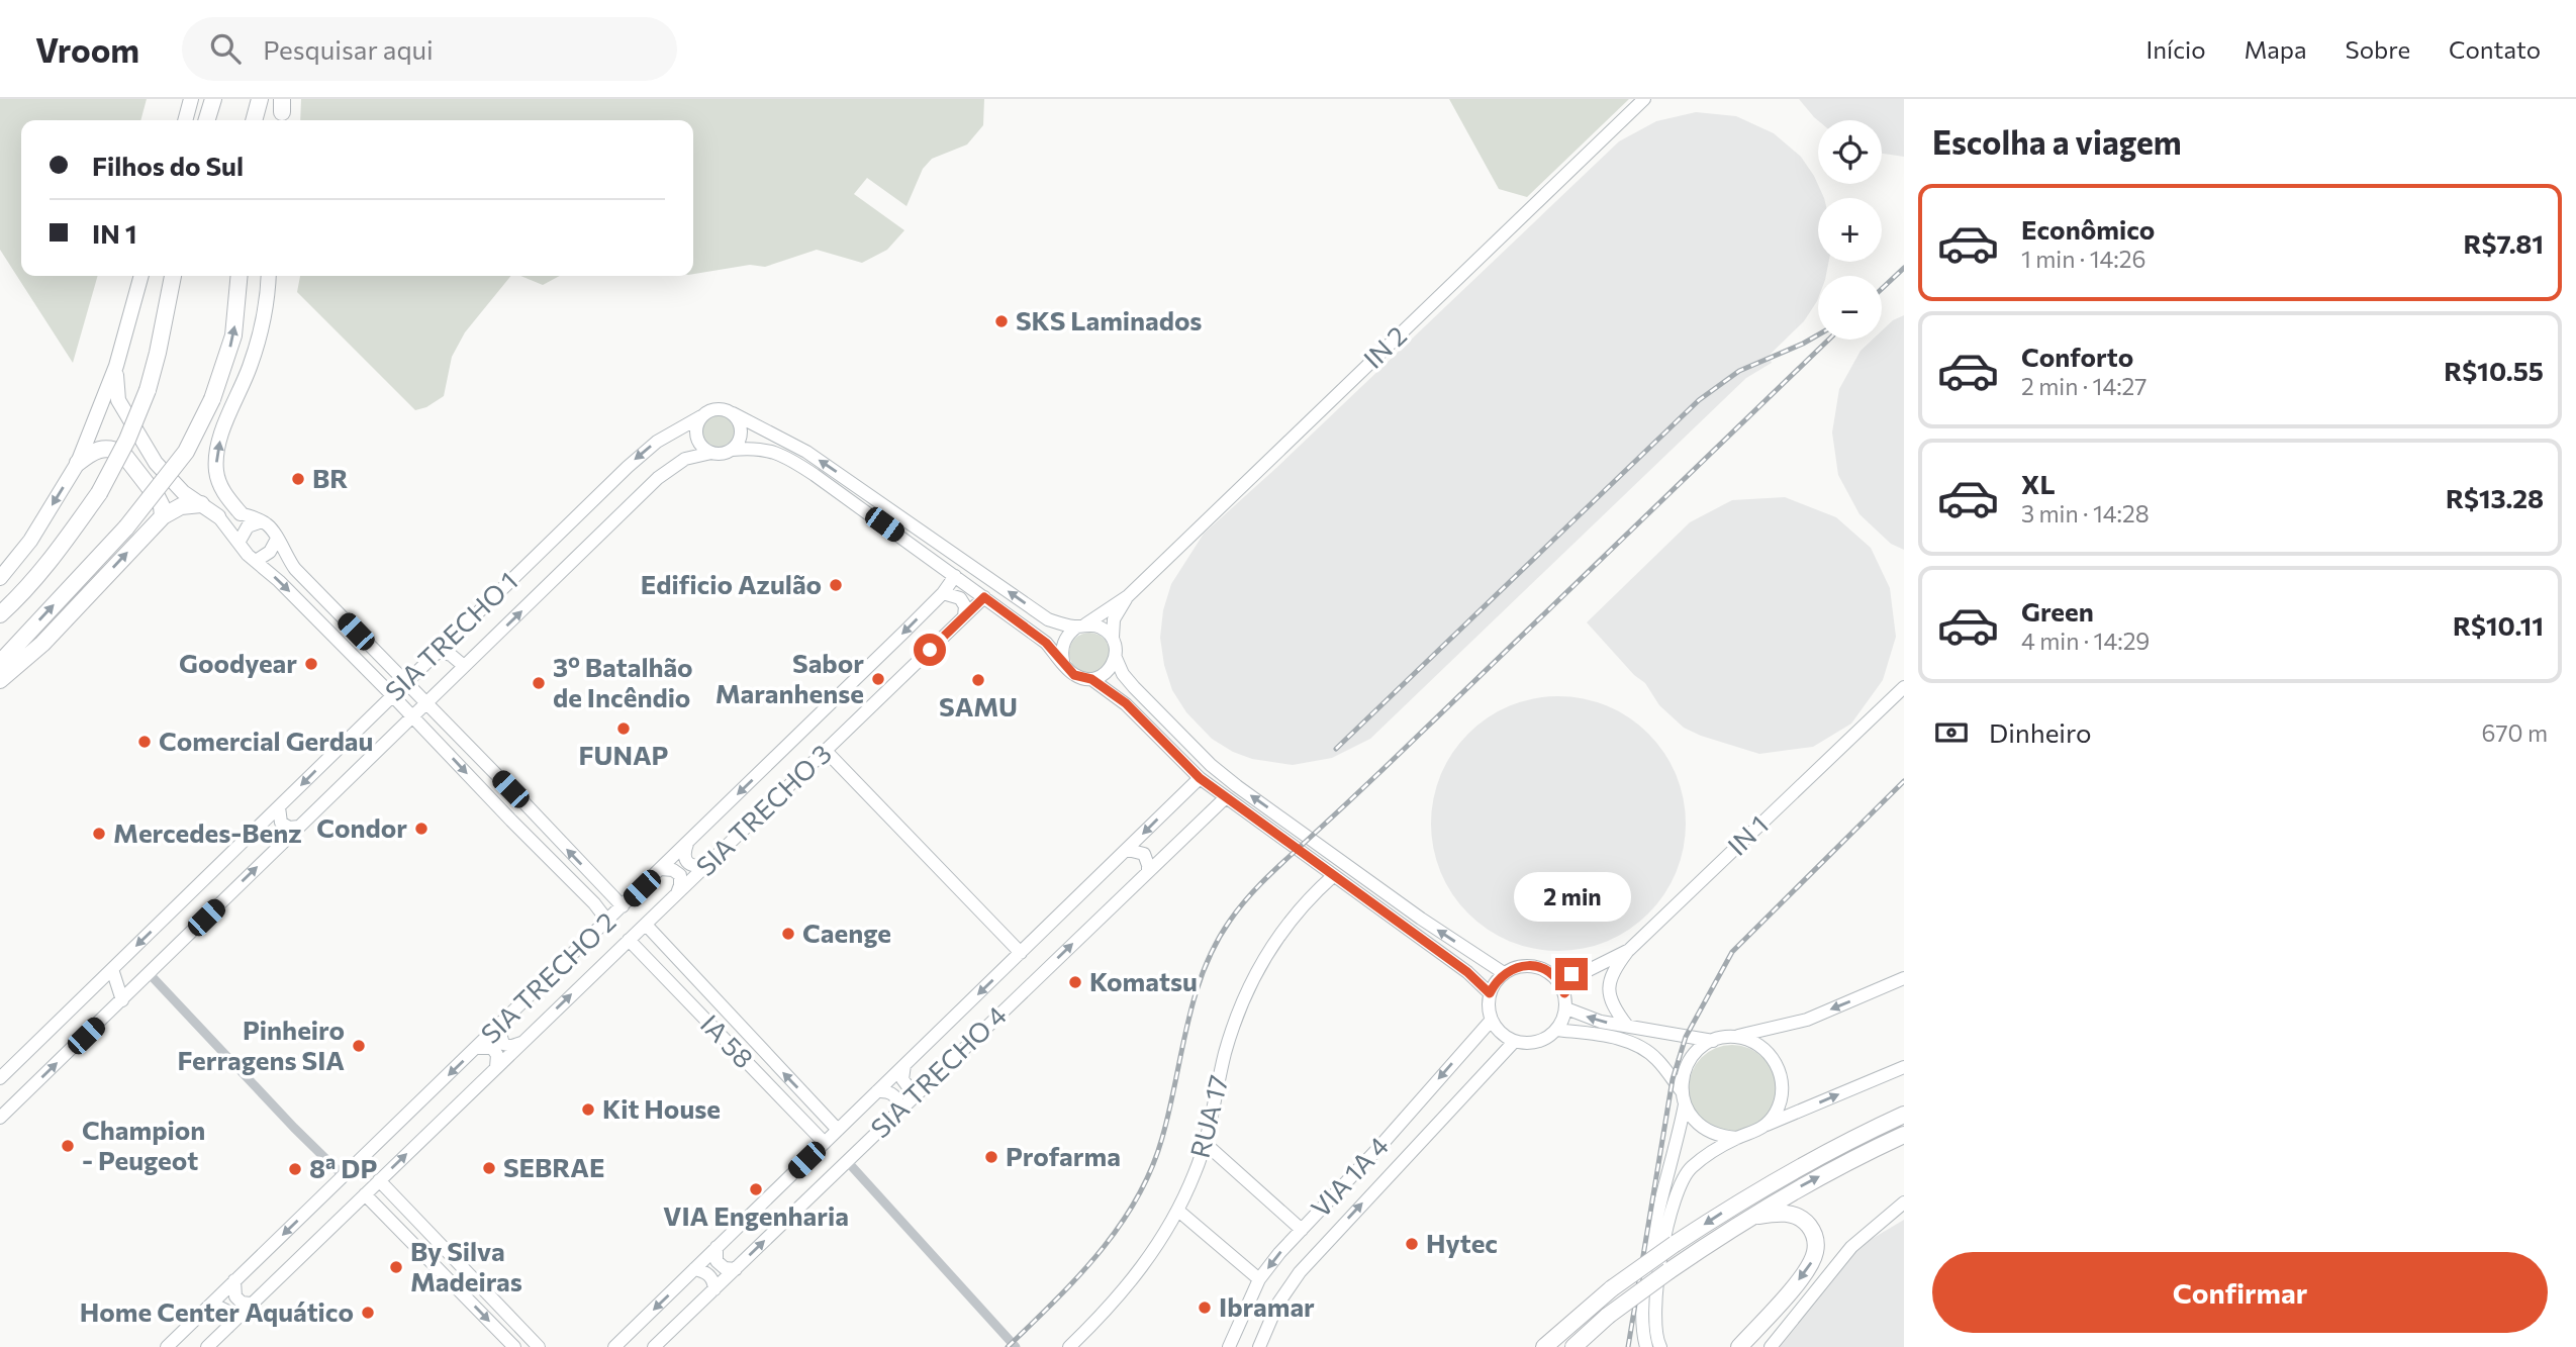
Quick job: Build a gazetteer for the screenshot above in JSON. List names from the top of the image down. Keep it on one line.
{"streets":{"main road":["IN 2","SIA TRECHO 1","SIA TRECHO 3","IN 1","SIA TRECHO 2","IA 58","SIA TRECHO 4","RUA 17","VIA 1A 4"]},"crossings":[["SIA TRECHO 3","IA 58"],["IN 1","VIA 1A 4"]],"one_way":["SIA TRECHO 2"],"places":["SKS Laminados","BR","Edificio Azulão","Goodyear","Sabor Maranhense","SAMU","3º Batalhão de Incêndio","FUNAP","Comercial Gerdau","Condor","Mercedes-Benz","Caenge","Komatsu","Pinheiro Ferragens SIA","Kit House","Champion - Peugeot","Profarma","SEBRAE","8ª DP","VIA Engenharia","Hytec","By Silva Madeiras","Ibramar","Home Center Aquático"],"page":{"header":"Vroom","search":"Pesquisar aqui","nav":["Início","Mapa","Sobre","Contato"],"heading":"Escolha a viagem","map_buttons":["+","−"],"banner":["Filhos do Sul","IN 1"],"list":[{"name":"Econômico","note":"1 min · 14:26","value":"R$7.81"},{"name":"Conforto","note":"2 min · 14:27","value":"R$10.55"},{"name":"XL","note":"3 min · 14:28","value":"R$13.28"},{"name":"Green","note":"4 min · 14:29","value":"R$10.11"}],"pay":["Dinheiro","670 m"],"bubble":"2 min","buttons":"Confirmar"}}
